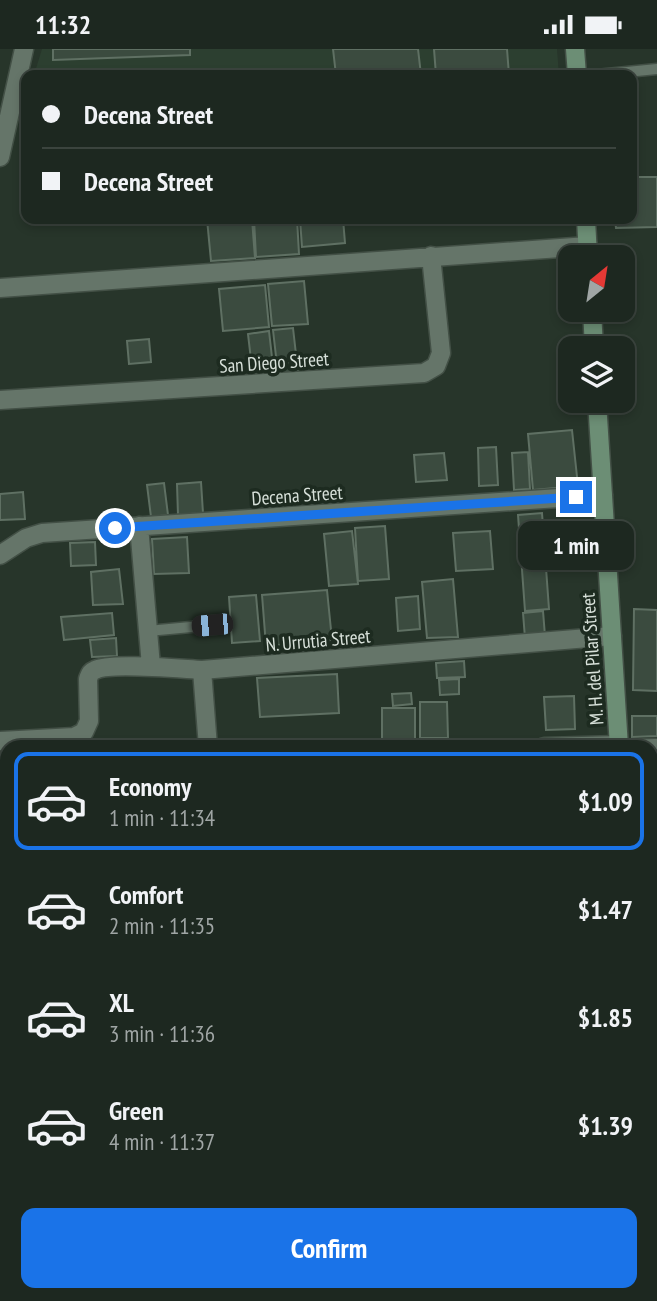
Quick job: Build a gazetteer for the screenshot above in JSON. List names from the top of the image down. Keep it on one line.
{"streets":{"main road":["M. H. del Pilar Street"],"street":["San Diego Street","Decena Street","N. Urrutia Street"]},"crossings":[["Decena Street","M. H. del Pilar Street"],["N. Urrutia Street","M. H. del Pilar Street"]],"north":"top right","page":{"status":"11:32","banner":["Decena Street","Decena Street"],"bubble":"1 min","list":[{"name":"Economy","note":"1 min · 11:34","value":"$1.09"},{"name":"Comfort","note":"2 min · 11:35","value":"$1.47"},{"name":"XL","note":"3 min · 11:36","value":"$1.85"},{"name":"Green","note":"4 min · 11:37","value":"$1.39"}],"buttons":"Confirm"}}
